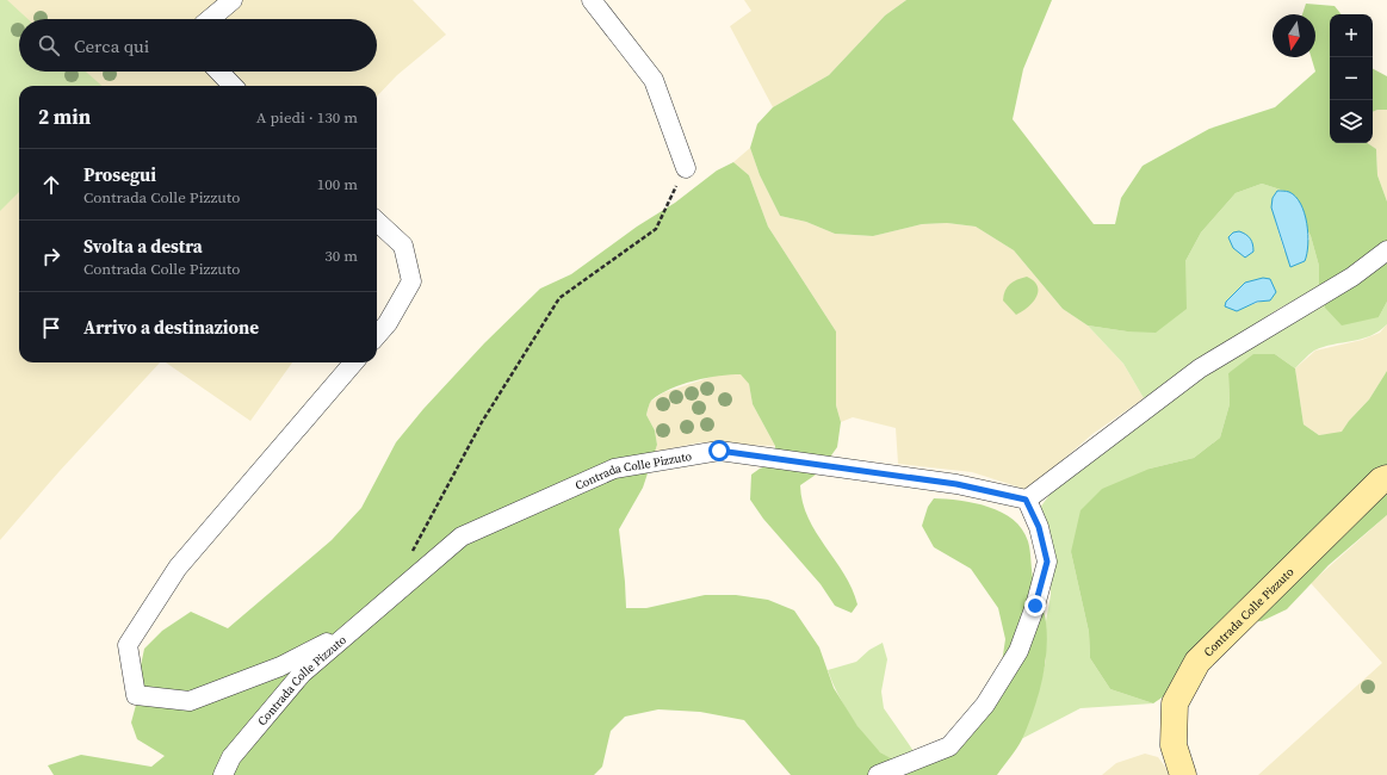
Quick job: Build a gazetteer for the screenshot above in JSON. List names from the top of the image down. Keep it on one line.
{"streets":{"street":["Contrada Colle Pizzuto"]},"north":"bottom","page":{"map_buttons":["+","−"],"search":"Cerca qui","heading":["2 min","A piedi · 130 m"],"list":[["Prosegui","Contrada Colle Pizzuto","100 m"],["Svolta a destra","Contrada Colle Pizzuto","30 m"],"Arrivo a destinazione"]}}
